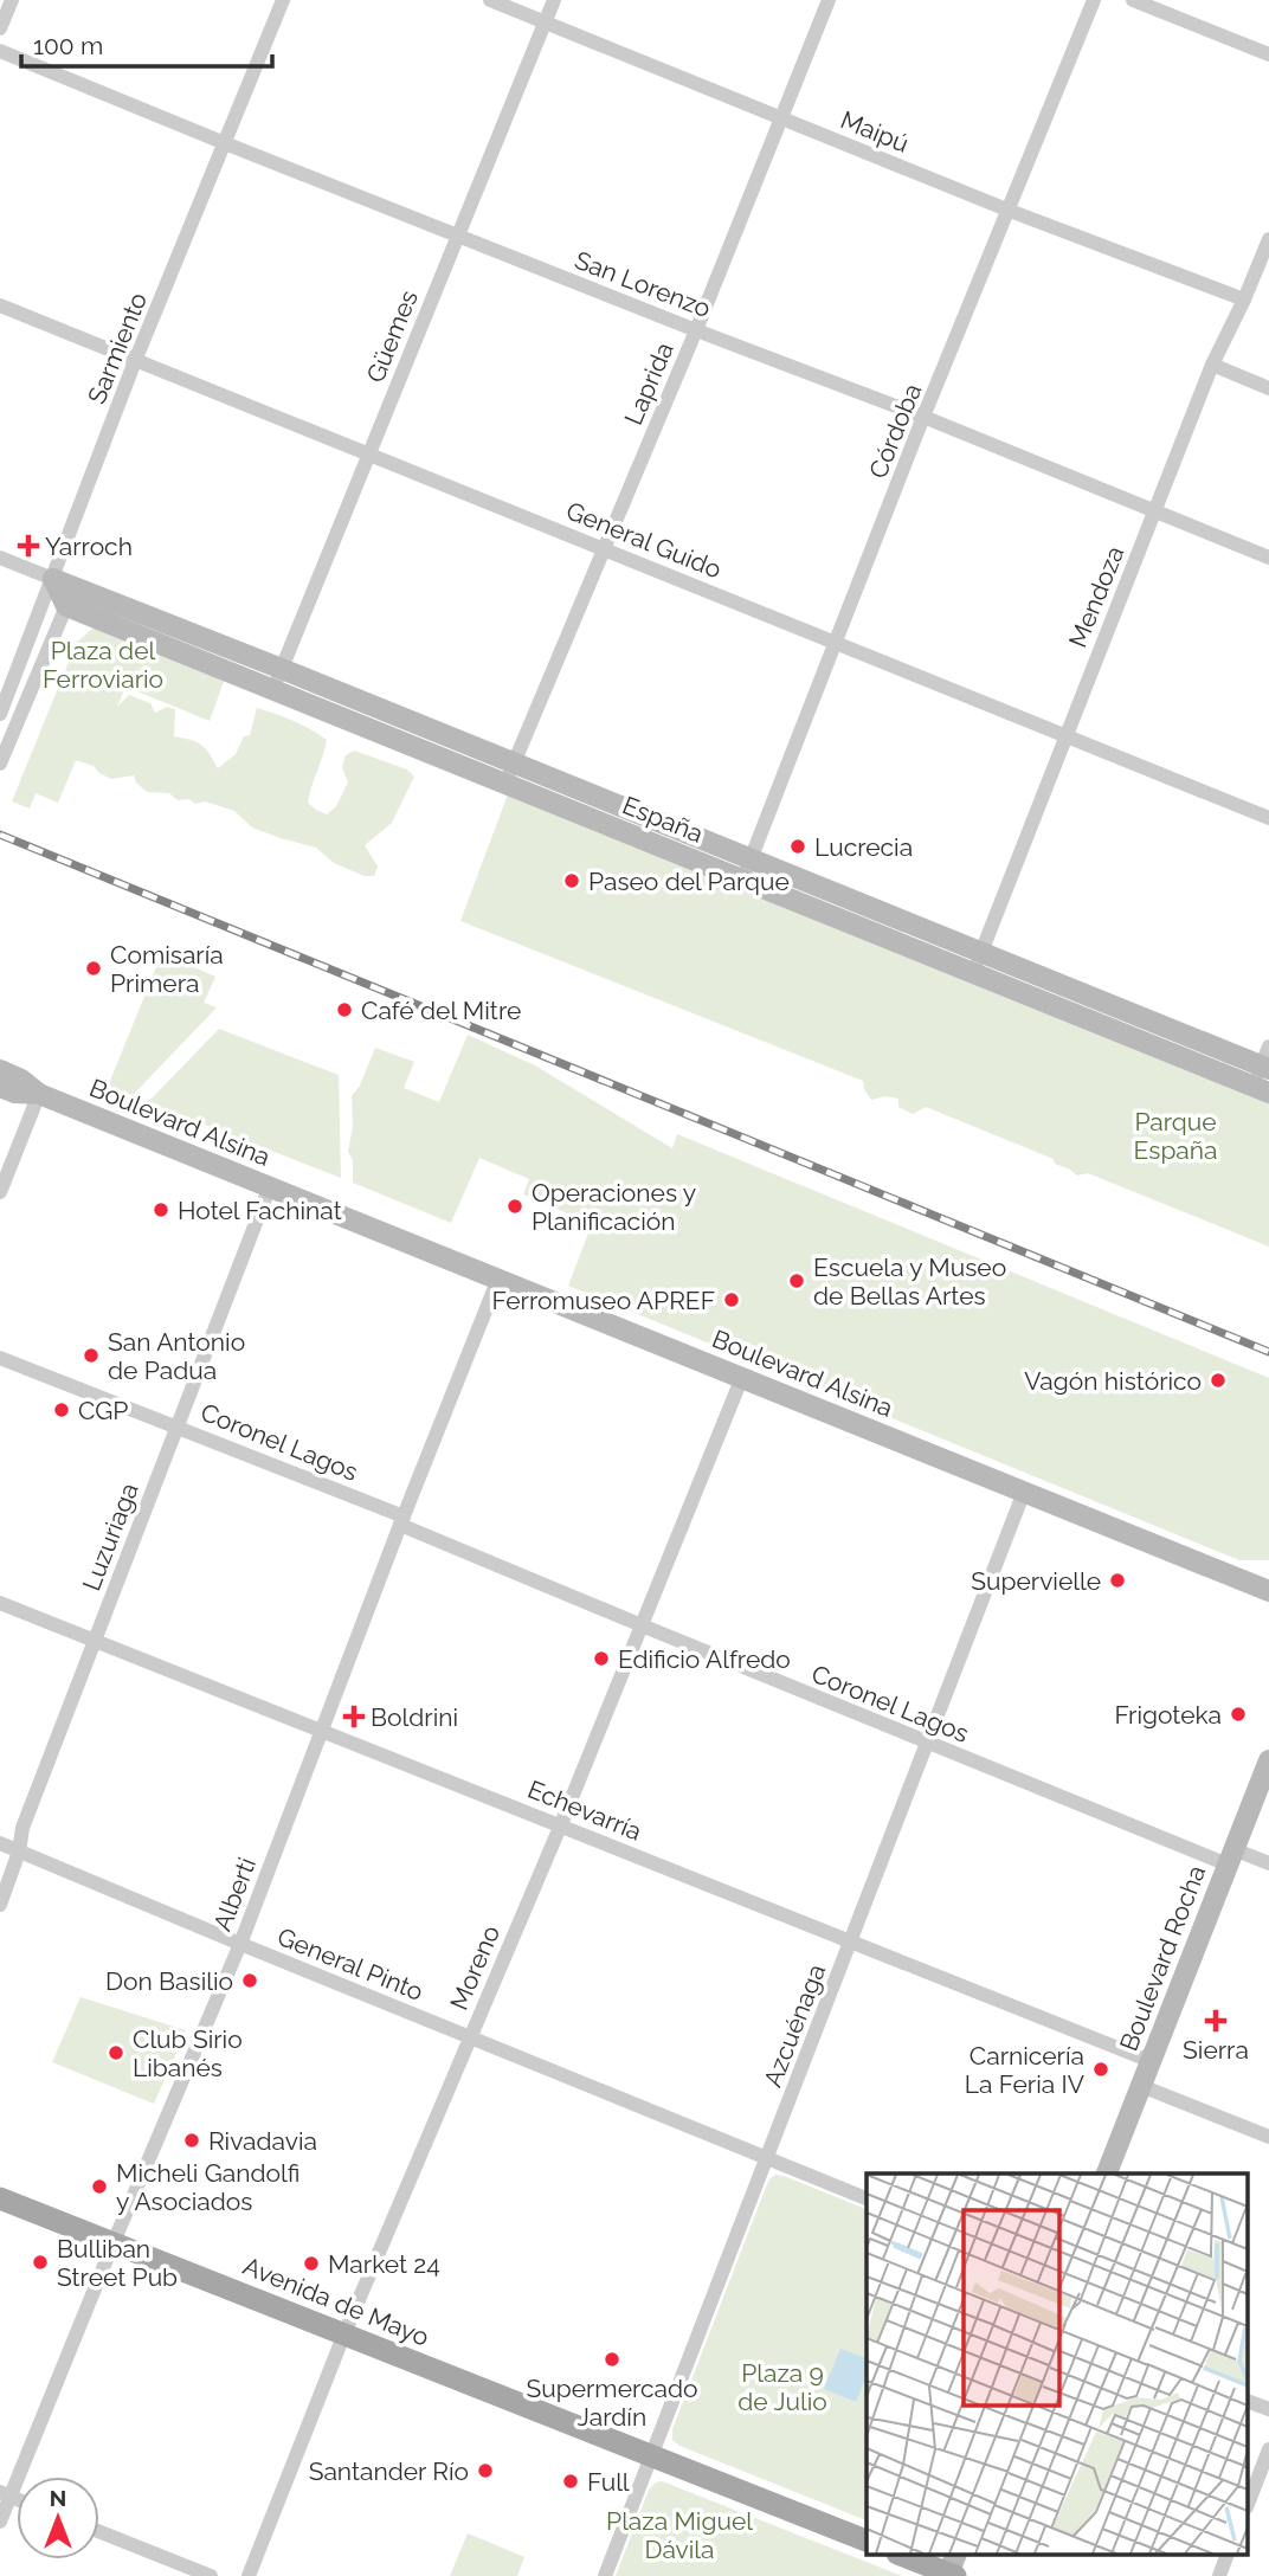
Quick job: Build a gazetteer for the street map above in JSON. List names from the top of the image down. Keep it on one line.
{"streets":{"main road":["Avenida de Mayo"],"street":["Maipú","San Lorenzo","Güemes","Sarmiento","Laprida","Córdoba","General Guido","Mendoza","España","Boulevard Alsina","Coronel Lagos","Luzuriaga","Echevarría","Alberti","Boulevard Rocha","General Pinto","Moreno","Azcuénaga"]},"crossings":[["Maipú","Güemes"],["Maipú","Laprida"],["Maipú","Córdoba"],["Maipú","Mendoza"],["San Lorenzo","Güemes"],["San Lorenzo","Sarmiento"],["San Lorenzo","Laprida"],["San Lorenzo","Córdoba"],["San Lorenzo","Mendoza"],["Güemes","General Guido"],["Güemes","España"],["Sarmiento","General Guido"],["Sarmiento","España"],["Laprida","General Guido"],["Laprida","España"],["Córdoba","General Guido"],["Córdoba","España"],["General Guido","Mendoza"],["Mendoza","España"],["Boulevard Alsina","Luzuriaga"],["Boulevard Alsina","Alberti"],["Boulevard Alsina","Moreno"],["Boulevard Alsina","Azcuénaga"],["Coronel Lagos","Luzuriaga"],["Coronel Lagos","Alberti"],["Coronel Lagos","Boulevard Rocha"],["Coronel Lagos","Moreno"],["Coronel Lagos","Azcuénaga"],["Luzuriaga","Echevarría"],["Luzuriaga","General Pinto"],["Echevarría","Alberti"],["Echevarría","Boulevard Rocha"],["Echevarría","Moreno"],["Echevarría","Azcuénaga"],["Alberti","General Pinto"],["Alberti","Avenida de Mayo"],["General Pinto","Moreno"],["General Pinto","Azcuénaga"],["Moreno","Avenida de Mayo"],["Azcuénaga","Avenida de Mayo"]],"parks":["Plaza del Ferroviario","Parque España","Plaza 9 de Julio","Plaza Miguel Dávila"],"places":{"health":["Yarroch","Boldrini","Sierra"],"other":["Lucrecia","Paseo del Parque","Comisaría Primera","Café del Mitre","Operaciones y Planificación","Hotel Fachinat","Escuela y Museo de Bellas Artes","Ferromuseo APREF","San Antonio de Padua","Vagón histórico","CGP","Supervielle","Edificio Alfredo","Frigoteka","Don Basilio","Club Sirio Libanés","Carnicería La Feria IV","Rivadavia","Micheli Gandolfi y Asociados","Bulliban Street Pub","Market 24","Supermercado Jardín","Santander Río","Full"]},"scale_bar":"100 m","north":"top"}
